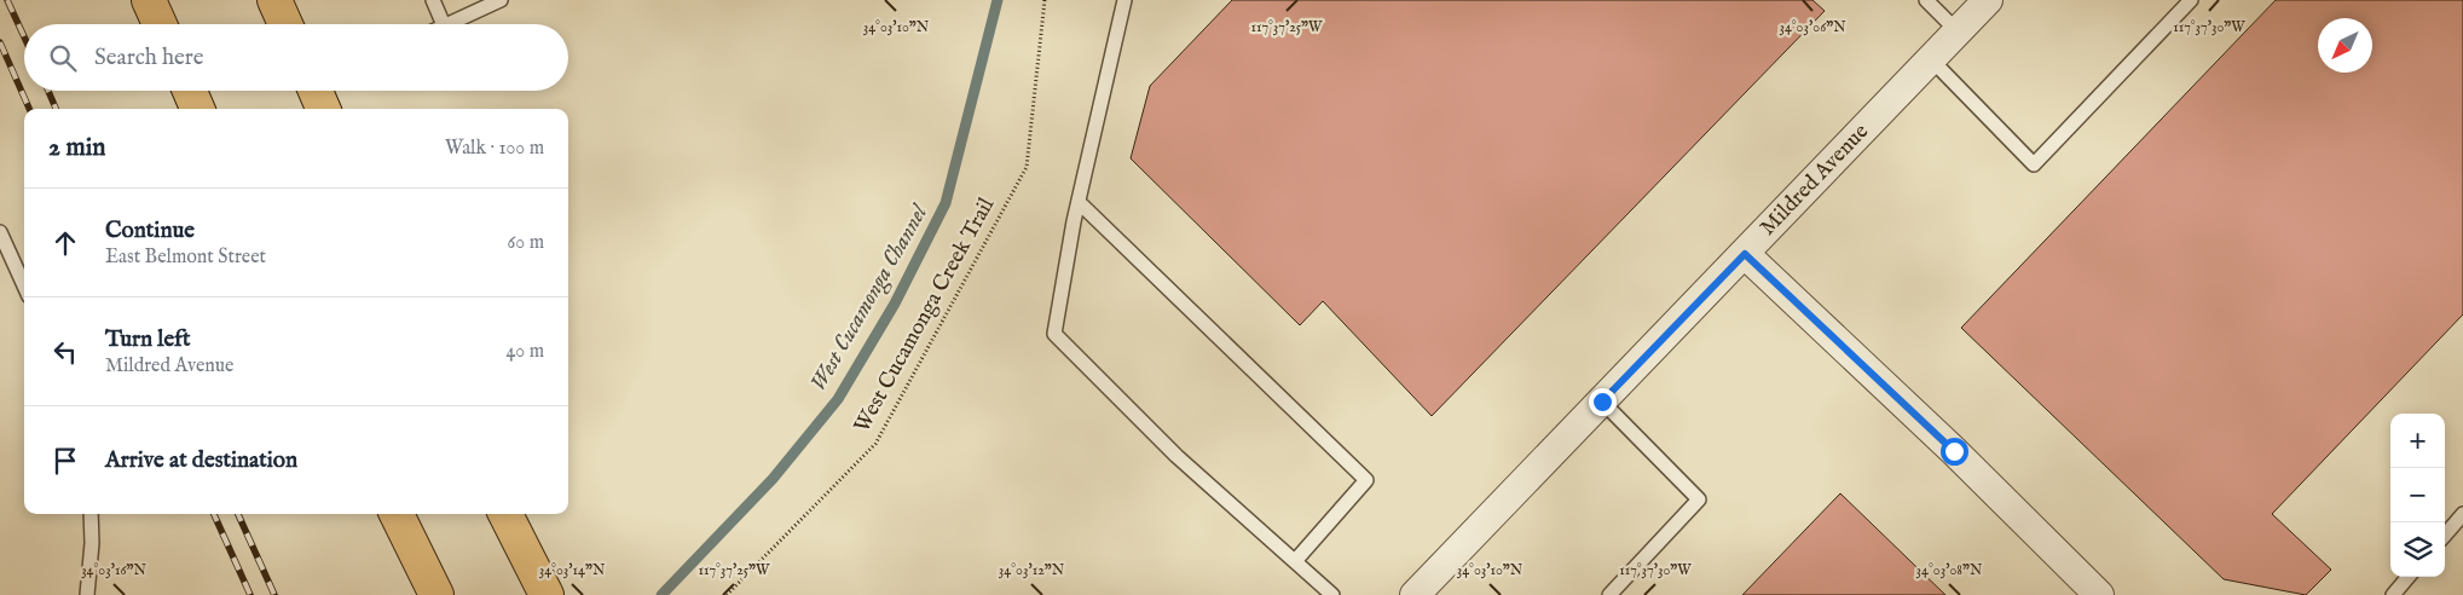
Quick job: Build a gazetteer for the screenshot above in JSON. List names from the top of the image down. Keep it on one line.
{"streets":{"street":["Mildred Avenue"],"path":["West Cucamonga Creek Trail"]},"water":["West Cucamonga Channel"],"north":"bottom left","page":{"search":"Search here","heading":["2 min","Walk · 100 m"],"list":[["Continue","East Belmont Street","60 m"],["Turn left","Mildred Avenue","40 m"],"Arrive at destination"],"map_buttons":["+","−"]},"coordinates":["34°03'10\"N","34°03'06\"N","117°37'30\"W","117°37'25\"W","34°03'16\"N","34°03'14\"N","34°03'12\"N","34°03'08\"N"]}
